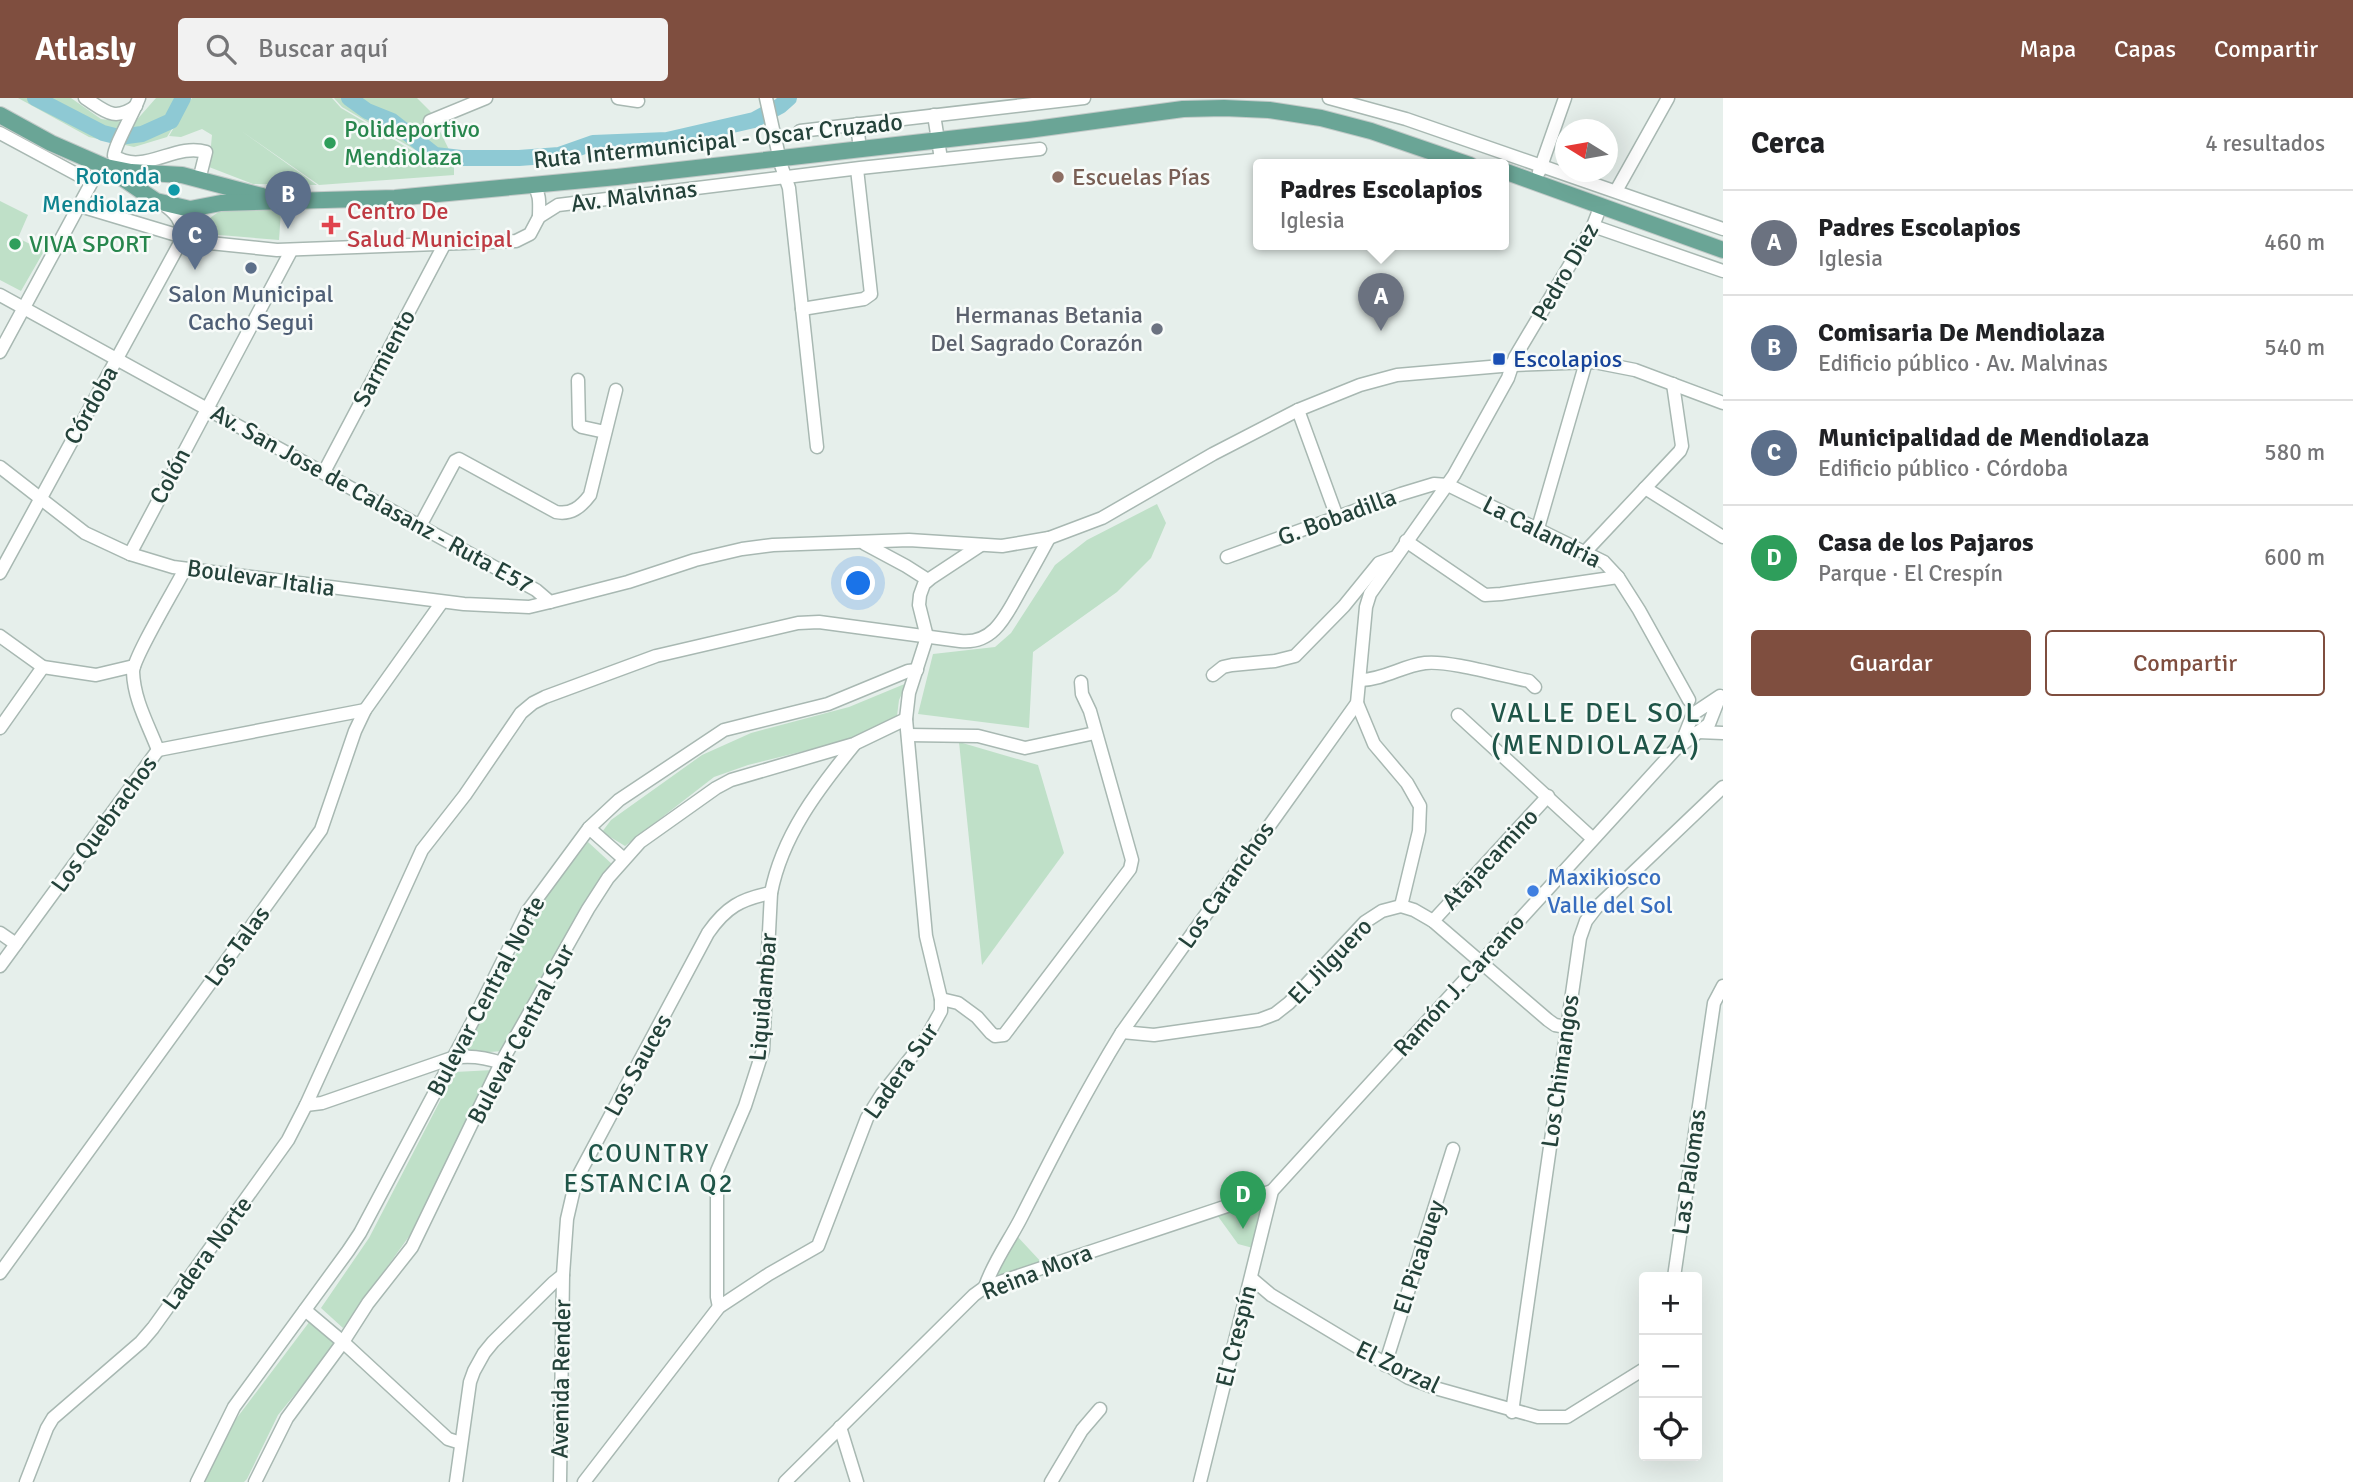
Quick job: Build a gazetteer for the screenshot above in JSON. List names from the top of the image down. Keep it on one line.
{"streets":{"main road":["Ruta Intermunicipal - Oscar Cruzado"],"street":["Av. Malvinas","Pedro Diez","Sarmiento","Córdoba","Colón","Av. San Jose de Calasanz - Ruta E57","G. Bobadilla","La Calandria","Boulevar Italia","Los Quebrachos","Atajacamino","Los Caranchos","Los Talas","El Jilguero","Ramón J. Carcano","Bulevar Central Norte","Liquidambar","Bulevar Central Sur","Los Sauces","Ladera Sur","Los Chimangos","Las Palomas","Ladera Norte","El Picabuey","Reina Mora","El Crespín","El Zorzal","Avenida Render"]},"crossings":[["Ruta Intermunicipal - Oscar Cruzado","Córdoba"],["Av. Malvinas","Sarmiento"],["Av. Malvinas","Córdoba"],["Av. Malvinas","Colón"],["Pedro Diez","Av. San Jose de Calasanz - Ruta E57"],["Pedro Diez","G. Bobadilla"],["Pedro Diez","La Calandria"],["Pedro Diez","Los Caranchos"],["Sarmiento","Av. San Jose de Calasanz - Ruta E57"],["Córdoba","Av. San Jose de Calasanz - Ruta E57"],["Córdoba","Boulevar Italia"],["Colón","Av. San Jose de Calasanz - Ruta E57"],["Colón","Boulevar Italia"],["Av. San Jose de Calasanz - Ruta E57","Boulevar Italia"],["Av. San Jose de Calasanz - Ruta E57","Ladera Norte"],["G. Bobadilla","La Calandria"],["G. Bobadilla","Los Caranchos"],["La Calandria","Los Caranchos"],["La Calandria","Ramón J. Carcano"],["Boulevar Italia","Los Talas"],["Los Quebrachos","Los Talas"],["Los Caranchos","El Jilguero"],["Los Caranchos","Reina Mora"],["Ramón J. Carcano","Reina Mora"],["Ramón J. Carcano","El Crespín"],["Bulevar Central Norte","Ladera Sur"],["Liquidambar","Bulevar Central Sur"],["Liquidambar","Los Sauces"],["Liquidambar","Ladera Sur"],["Bulevar Central Sur","Ladera Sur"],["Los Sauces","Avenida Render"],["Ladera Sur","Ladera Norte"],["Los Chimangos","El Zorzal"],["El Picabuey","El Zorzal"],["Reina Mora","El Crespín"],["El Crespín","El Zorzal"]],"districts":["VALLE DEL SOL (MENDIOLAZA)","COUNTRY ESTANCIA Q2"],"places":{"other":["Polideportivo Mendiolaza","Escuelas Pías","Rotonda Mendiolaza","VIVA SPORT","Salon Municipal Cacho Segui","Hermanas Betania Del Sagrado Corazón","Maxikiosco Valle del Sol"],"health":["Centro De Salud Municipal"],"transit":["Escolapios"]},"north":"left","page":{"header":"Atlasly","search":"Buscar aquí","nav":["Mapa","Capas","Compartir"],"heading":["Cerca","4 resultados"],"popup":["Padres Escolapios","Iglesia"],"pins":["B","C","A","D"],"list":[{"mark":"A","name":"Padres Escolapios","note":"Iglesia","value":"460 m"},{"mark":"B","name":"Comisaria De Mendiolaza","note":"Edificio público · Av. Malvinas","value":"540 m"},{"mark":"C","name":"Municipalidad de Mendiolaza","note":"Edificio público · Córdoba","value":"580 m"},{"mark":"D","name":"Casa de los Pajaros","note":"Parque · El Crespín","value":"600 m"}],"buttons":["Guardar","Compartir"],"map_buttons":["+","−"]}}
